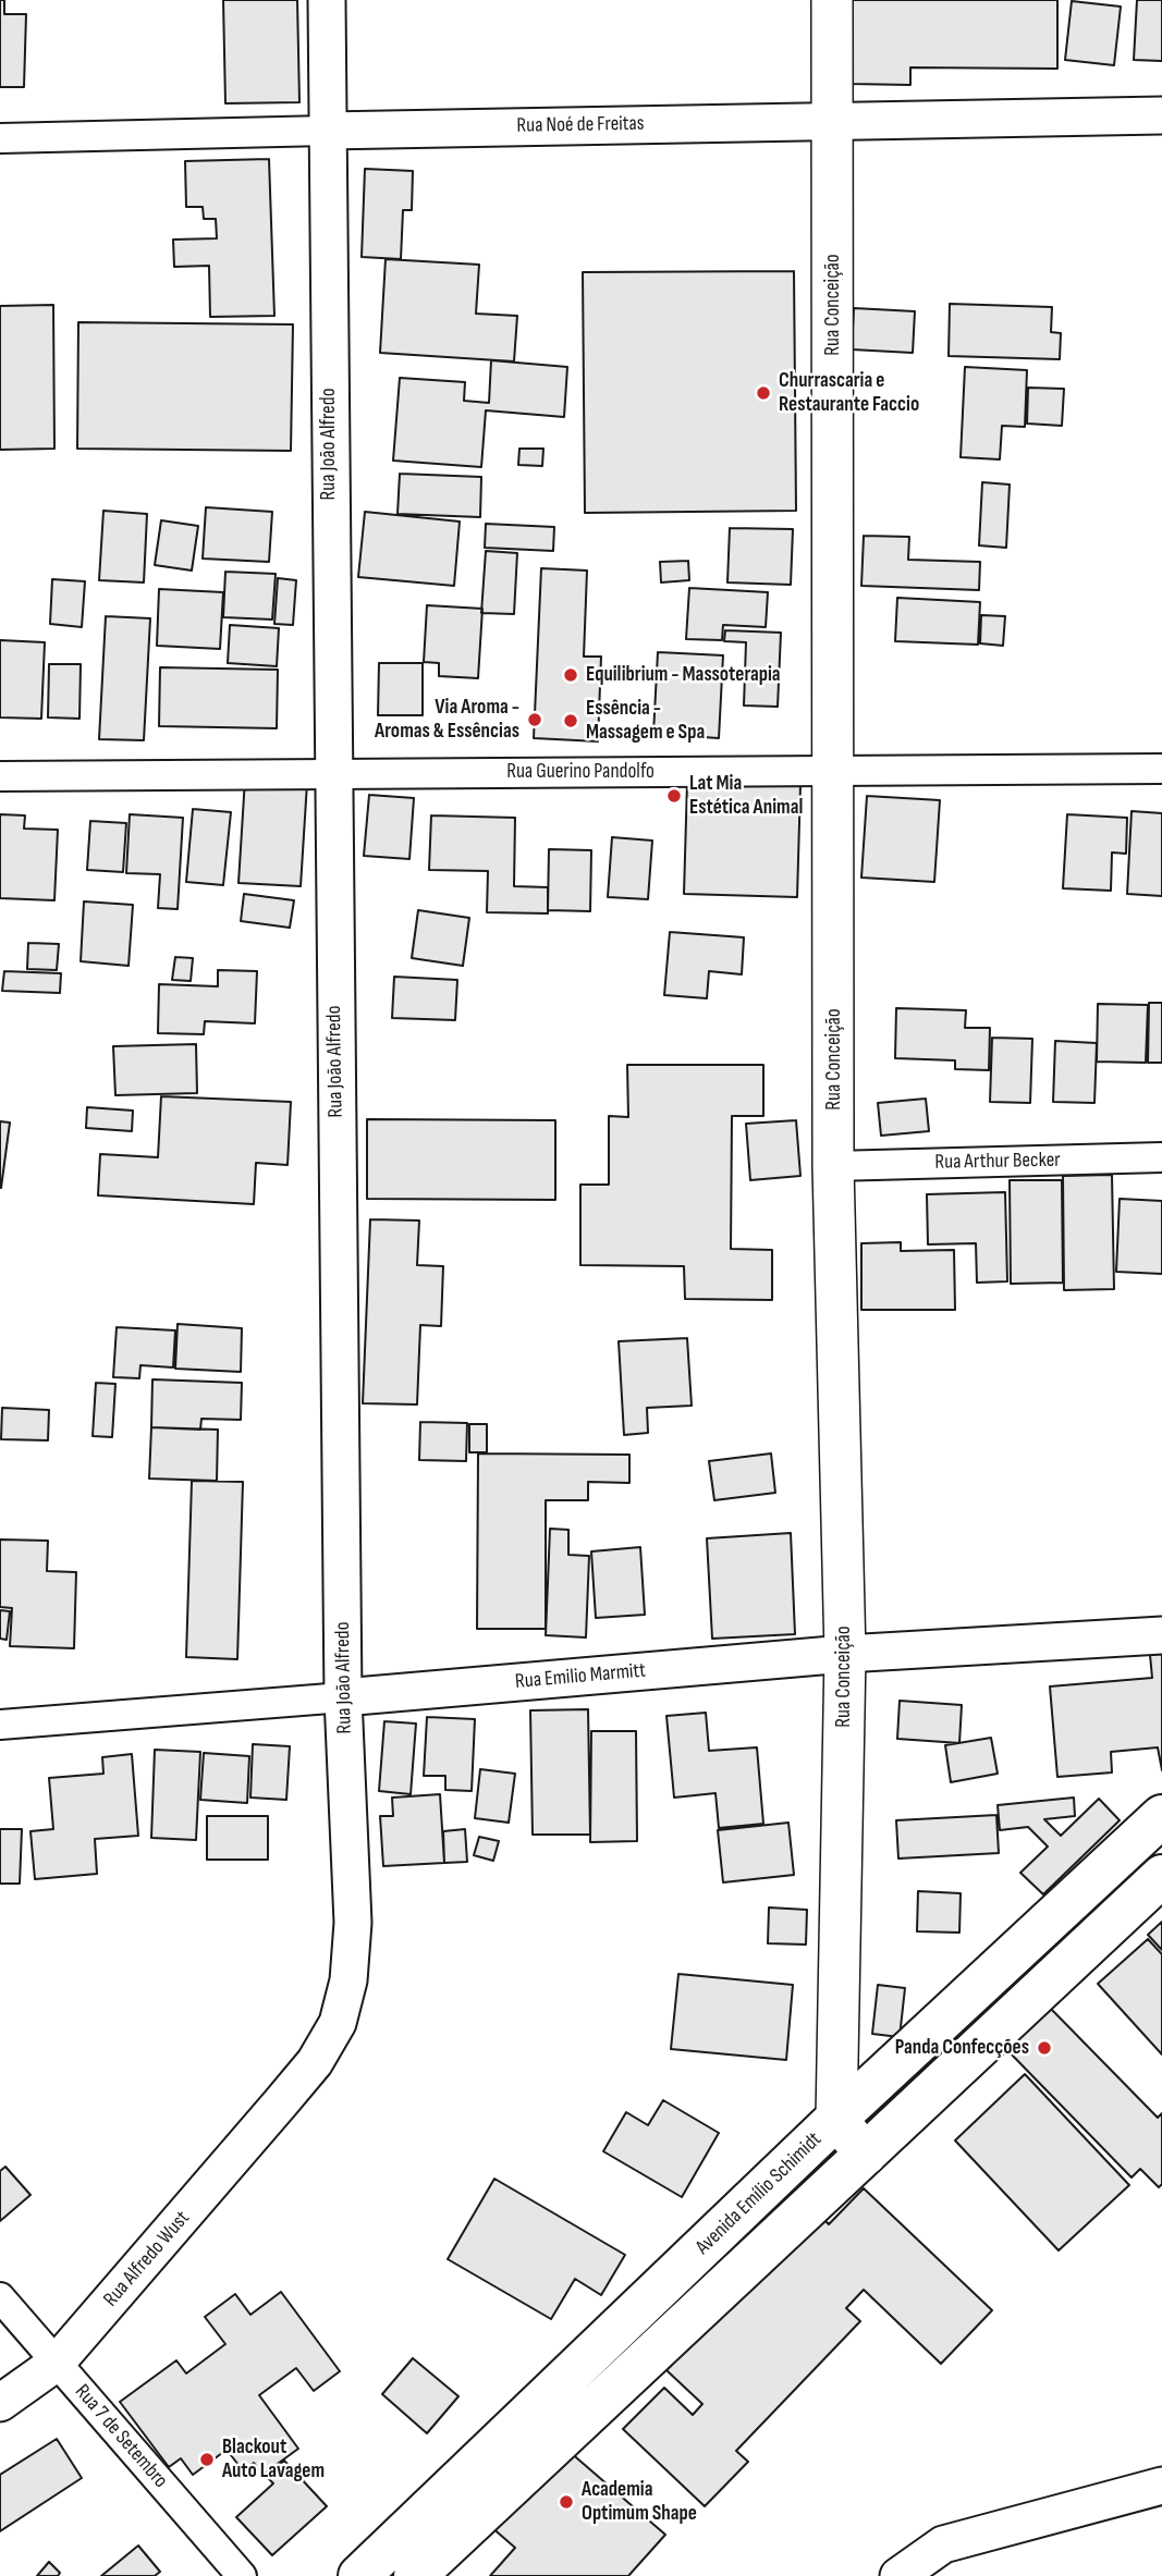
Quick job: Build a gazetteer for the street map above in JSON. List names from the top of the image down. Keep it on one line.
{"streets":{"main road":["Rua Conceição","Avenida Emílio Schimidt"],"street":["Rua Noé de Freitas","Rua João Alfredo","Rua Guerino Pandolfo","Rua Arthur Becker","Rua Emilio Marmitt","Rua Alfredo Wust","Rua 7 de Setembro"]},"crossings":[["Rua Noé de Freitas","Rua Conceição"],["Rua Noé de Freitas","Rua João Alfredo"],["Rua Conceição","Rua Guerino Pandolfo"],["Rua Conceição","Rua Arthur Becker"],["Rua Conceição","Rua Emilio Marmitt"],["Rua Conceição","Avenida Emílio Schimidt"],["Rua João Alfredo","Rua Guerino Pandolfo"],["Rua João Alfredo","Rua Emilio Marmitt"],["Rua João Alfredo","Rua Alfredo Wust"],["Rua Alfredo Wust","Rua 7 de Setembro"]],"places":["Churrascaria e Restaurante Faccio","Equilibrium - Massoterapia","Via Aroma - Aromas & Essências","Essência - Massagem e Spa","Lat Mia Estética Animal","Panda Confecções","Blackout Auto Lavagem","Academia Optimum Shape"]}
